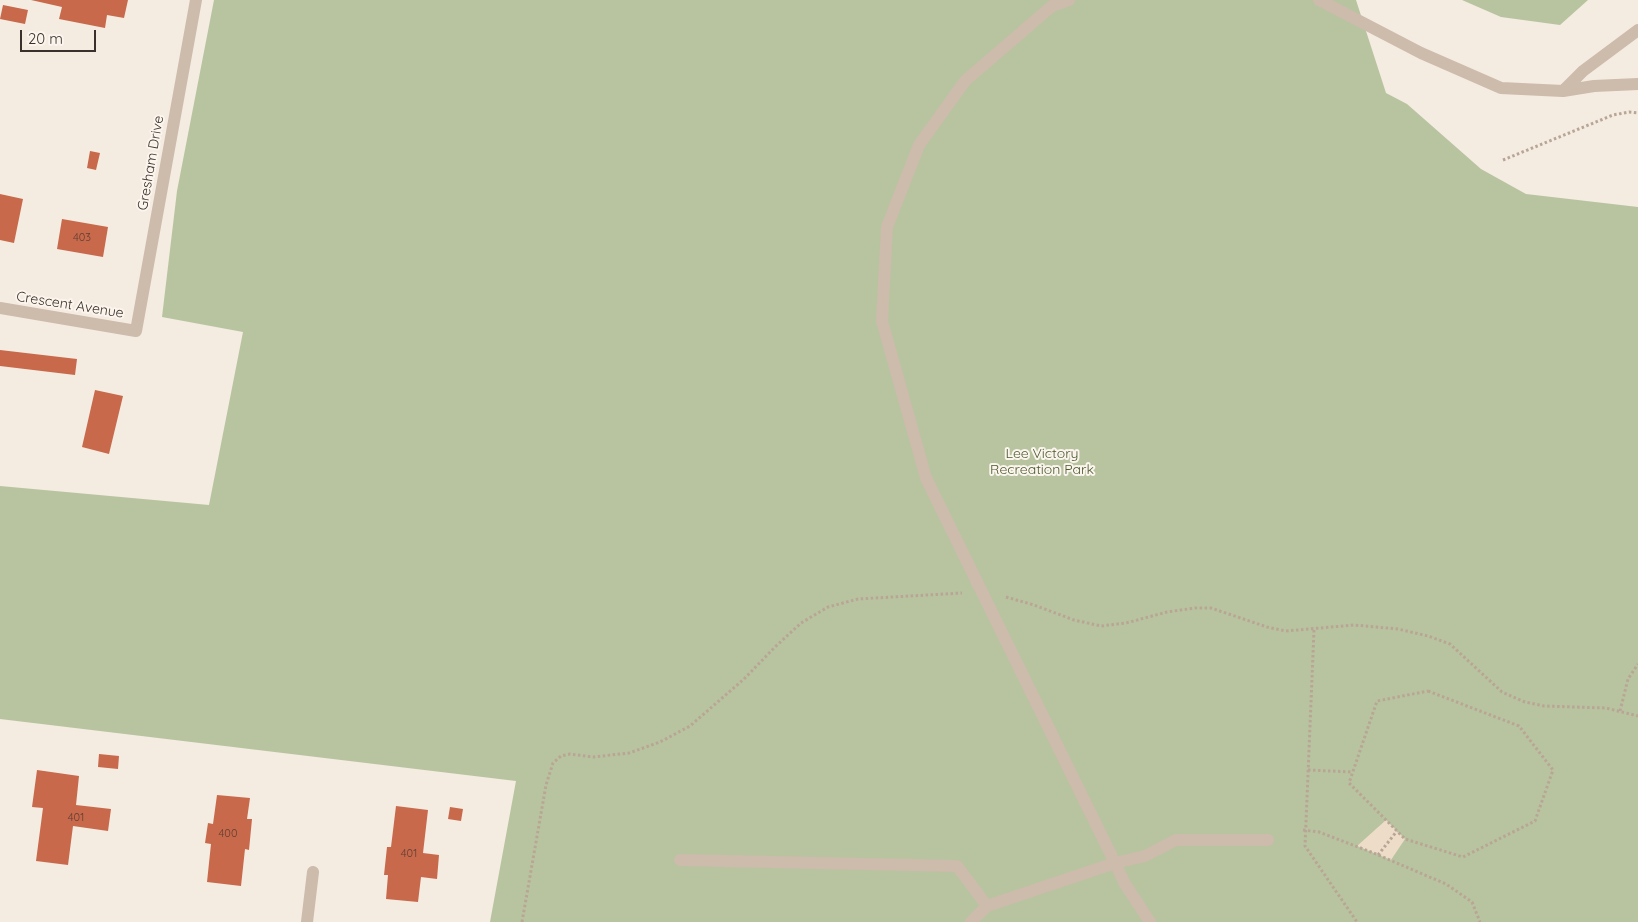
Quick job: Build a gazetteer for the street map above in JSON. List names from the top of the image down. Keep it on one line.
{"streets":{"street":["Gresham Drive","Crescent Avenue"]},"crossings":[["Gresham Drive","Crescent Avenue"]],"parks":["Lee Victory Recreation Park"],"house_numbers":["403","401","400","401"],"scale_bar":"20 m"}
